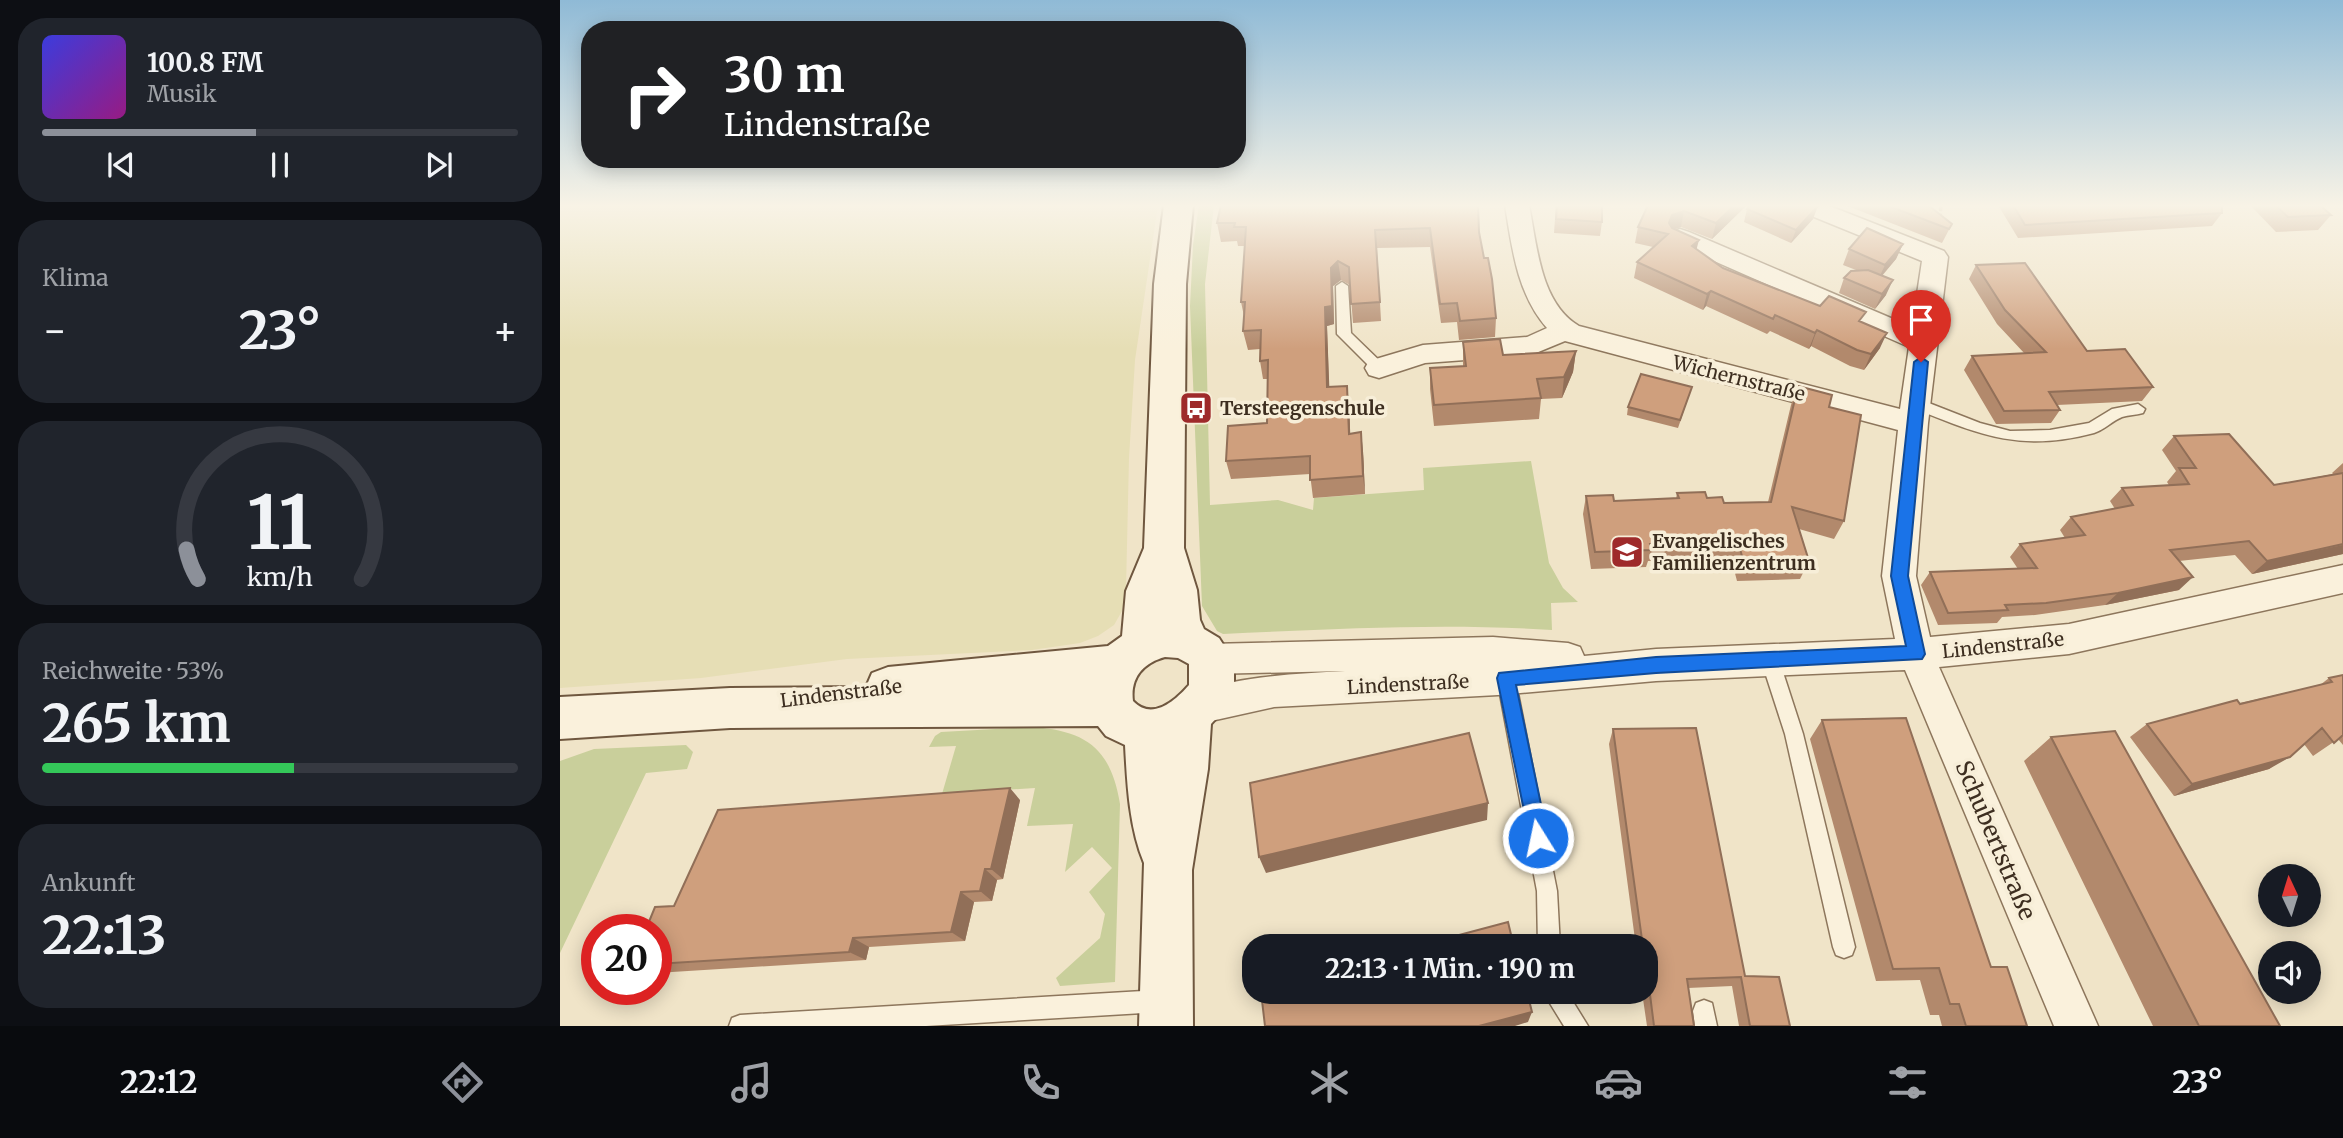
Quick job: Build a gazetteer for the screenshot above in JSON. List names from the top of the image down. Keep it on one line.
{"streets":{"street":["Wichernstraße","Lindenstraße","Schubertstraße"]},"crossings":[["Wichernstraße","Schubertstraße"],["Lindenstraße","Schubertstraße"]],"places":{"bus stop":["Tersteegenschule"],"school or university":["Evangelisches Familienzentrum"]},"north":"top","page":{"turn":["30 m","Lindenstraße"],"song":["100.8 FM","Musik"],"tile":["Klima",["Reichweite · 53%","265 km"],["Ankunft","22:13"]],"heat":["−","23°","+"],"limit":"20","trip":"22:13 · 1 Min. · 190 m","tabs":["22:12","23°"],"gauge":["11","km/h"]}}
